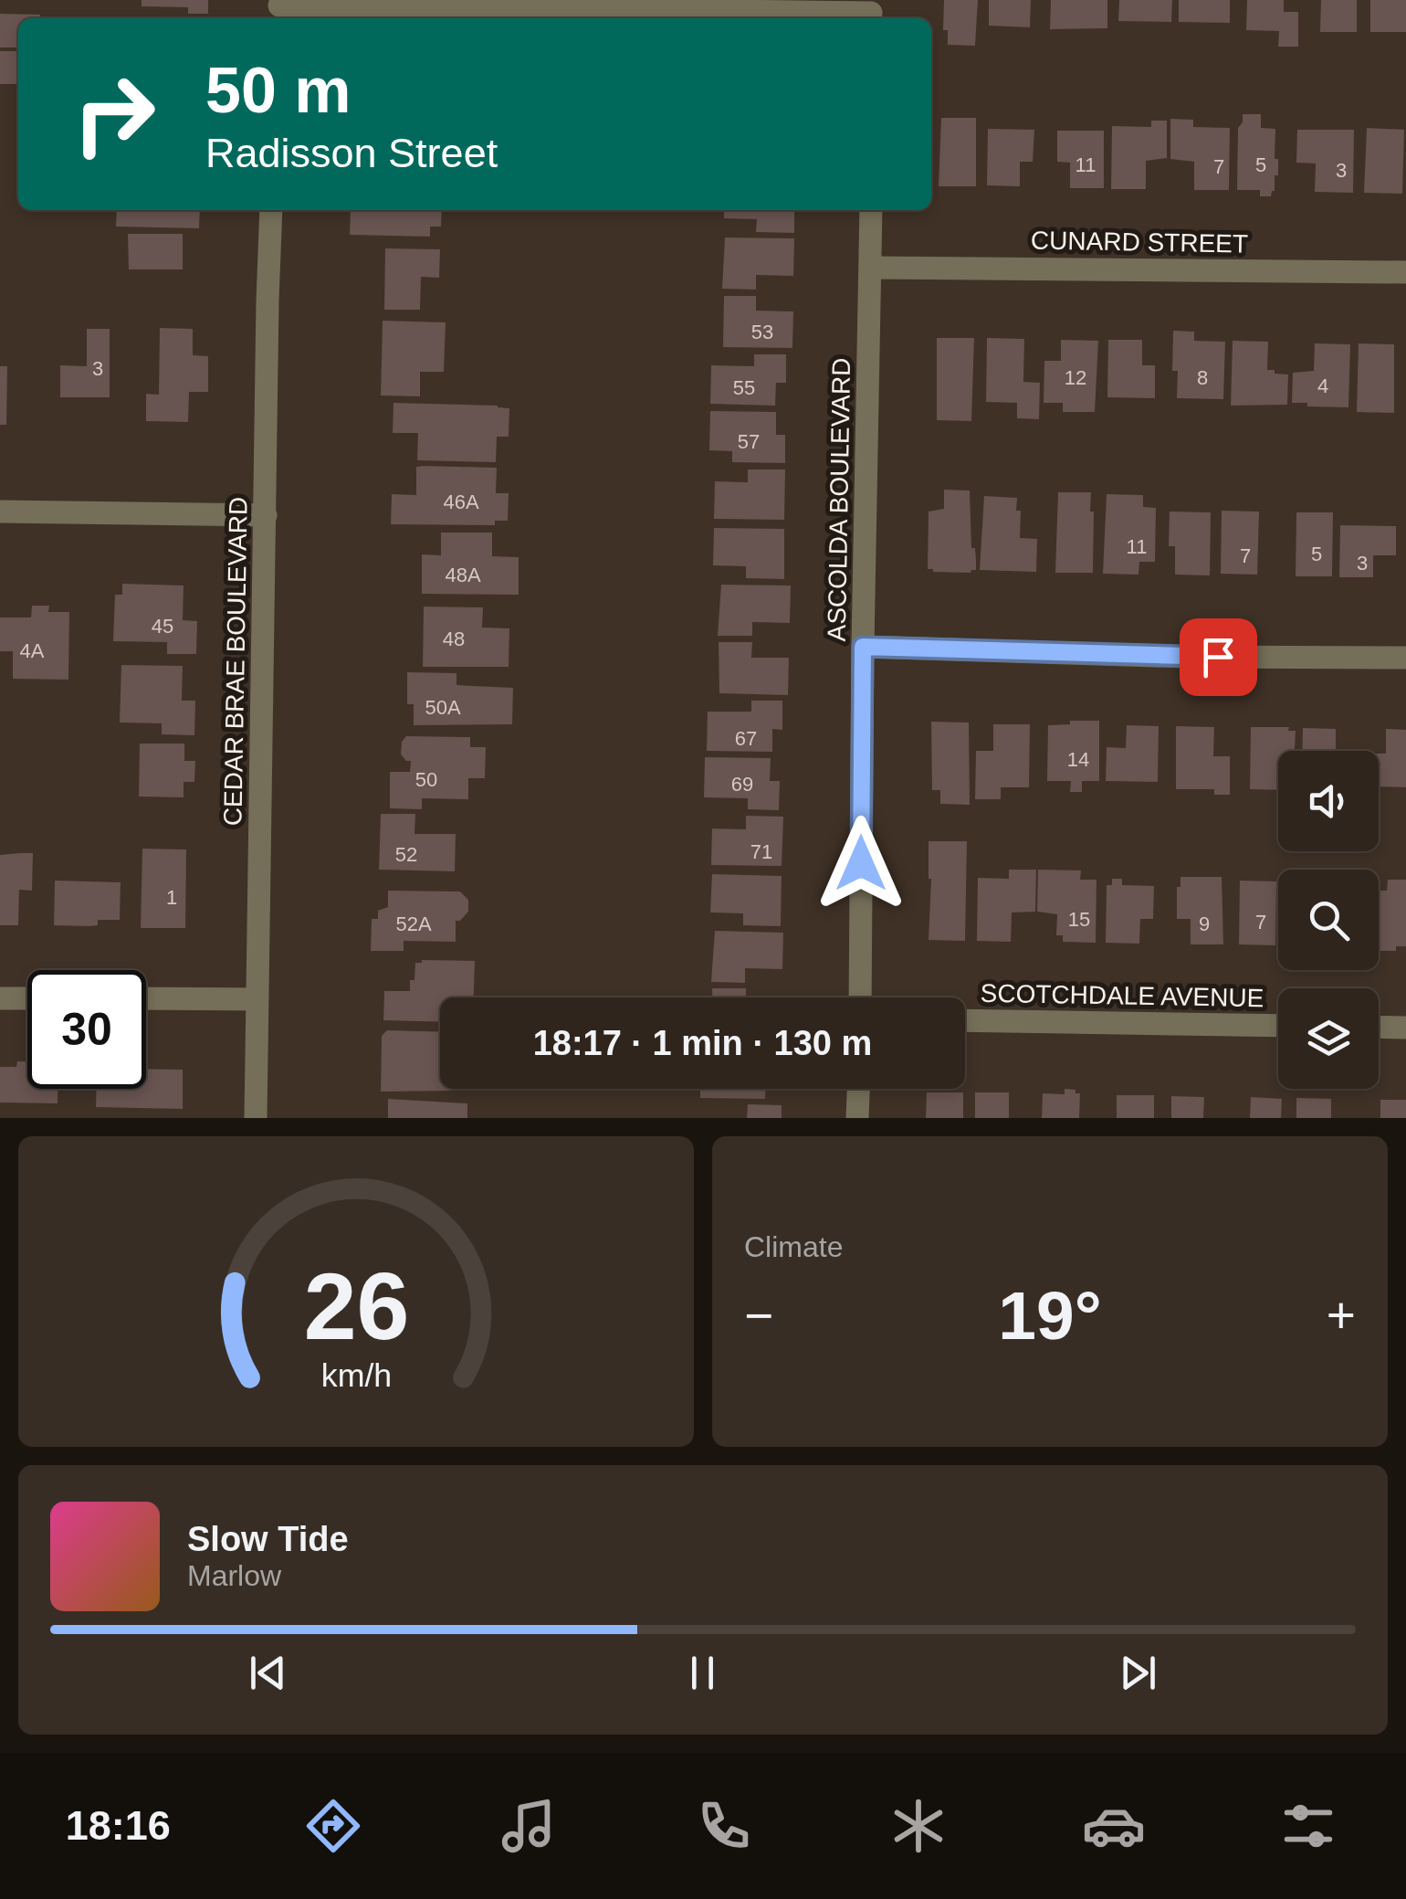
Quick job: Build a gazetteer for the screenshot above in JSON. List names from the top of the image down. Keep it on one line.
{"streets":{"street":["CUNARD STREET","ASCOLDA BOULEVARD","CEDAR BRAE BOULEVARD","SCOTCHDALE AVENUE"]},"crossings":[["CUNARD STREET","ASCOLDA BOULEVARD"]],"house_numbers":["11","5","7","3","53","3","12","8","4","55","57","46A","11","5","7","3","48A","45","48","4A","50A","67","14","50","69","71","52","1","15","7","52A","9"],"page":{"turn":["50 m","Radisson Street"],"limit":"30","trip":"18:17 · 1 min · 130 m","tile":"Climate","heat":["−","19°","+"],"song":["Slow Tide","Marlow"],"tabs":"18:16","gauge":["26","km/h"]}}
